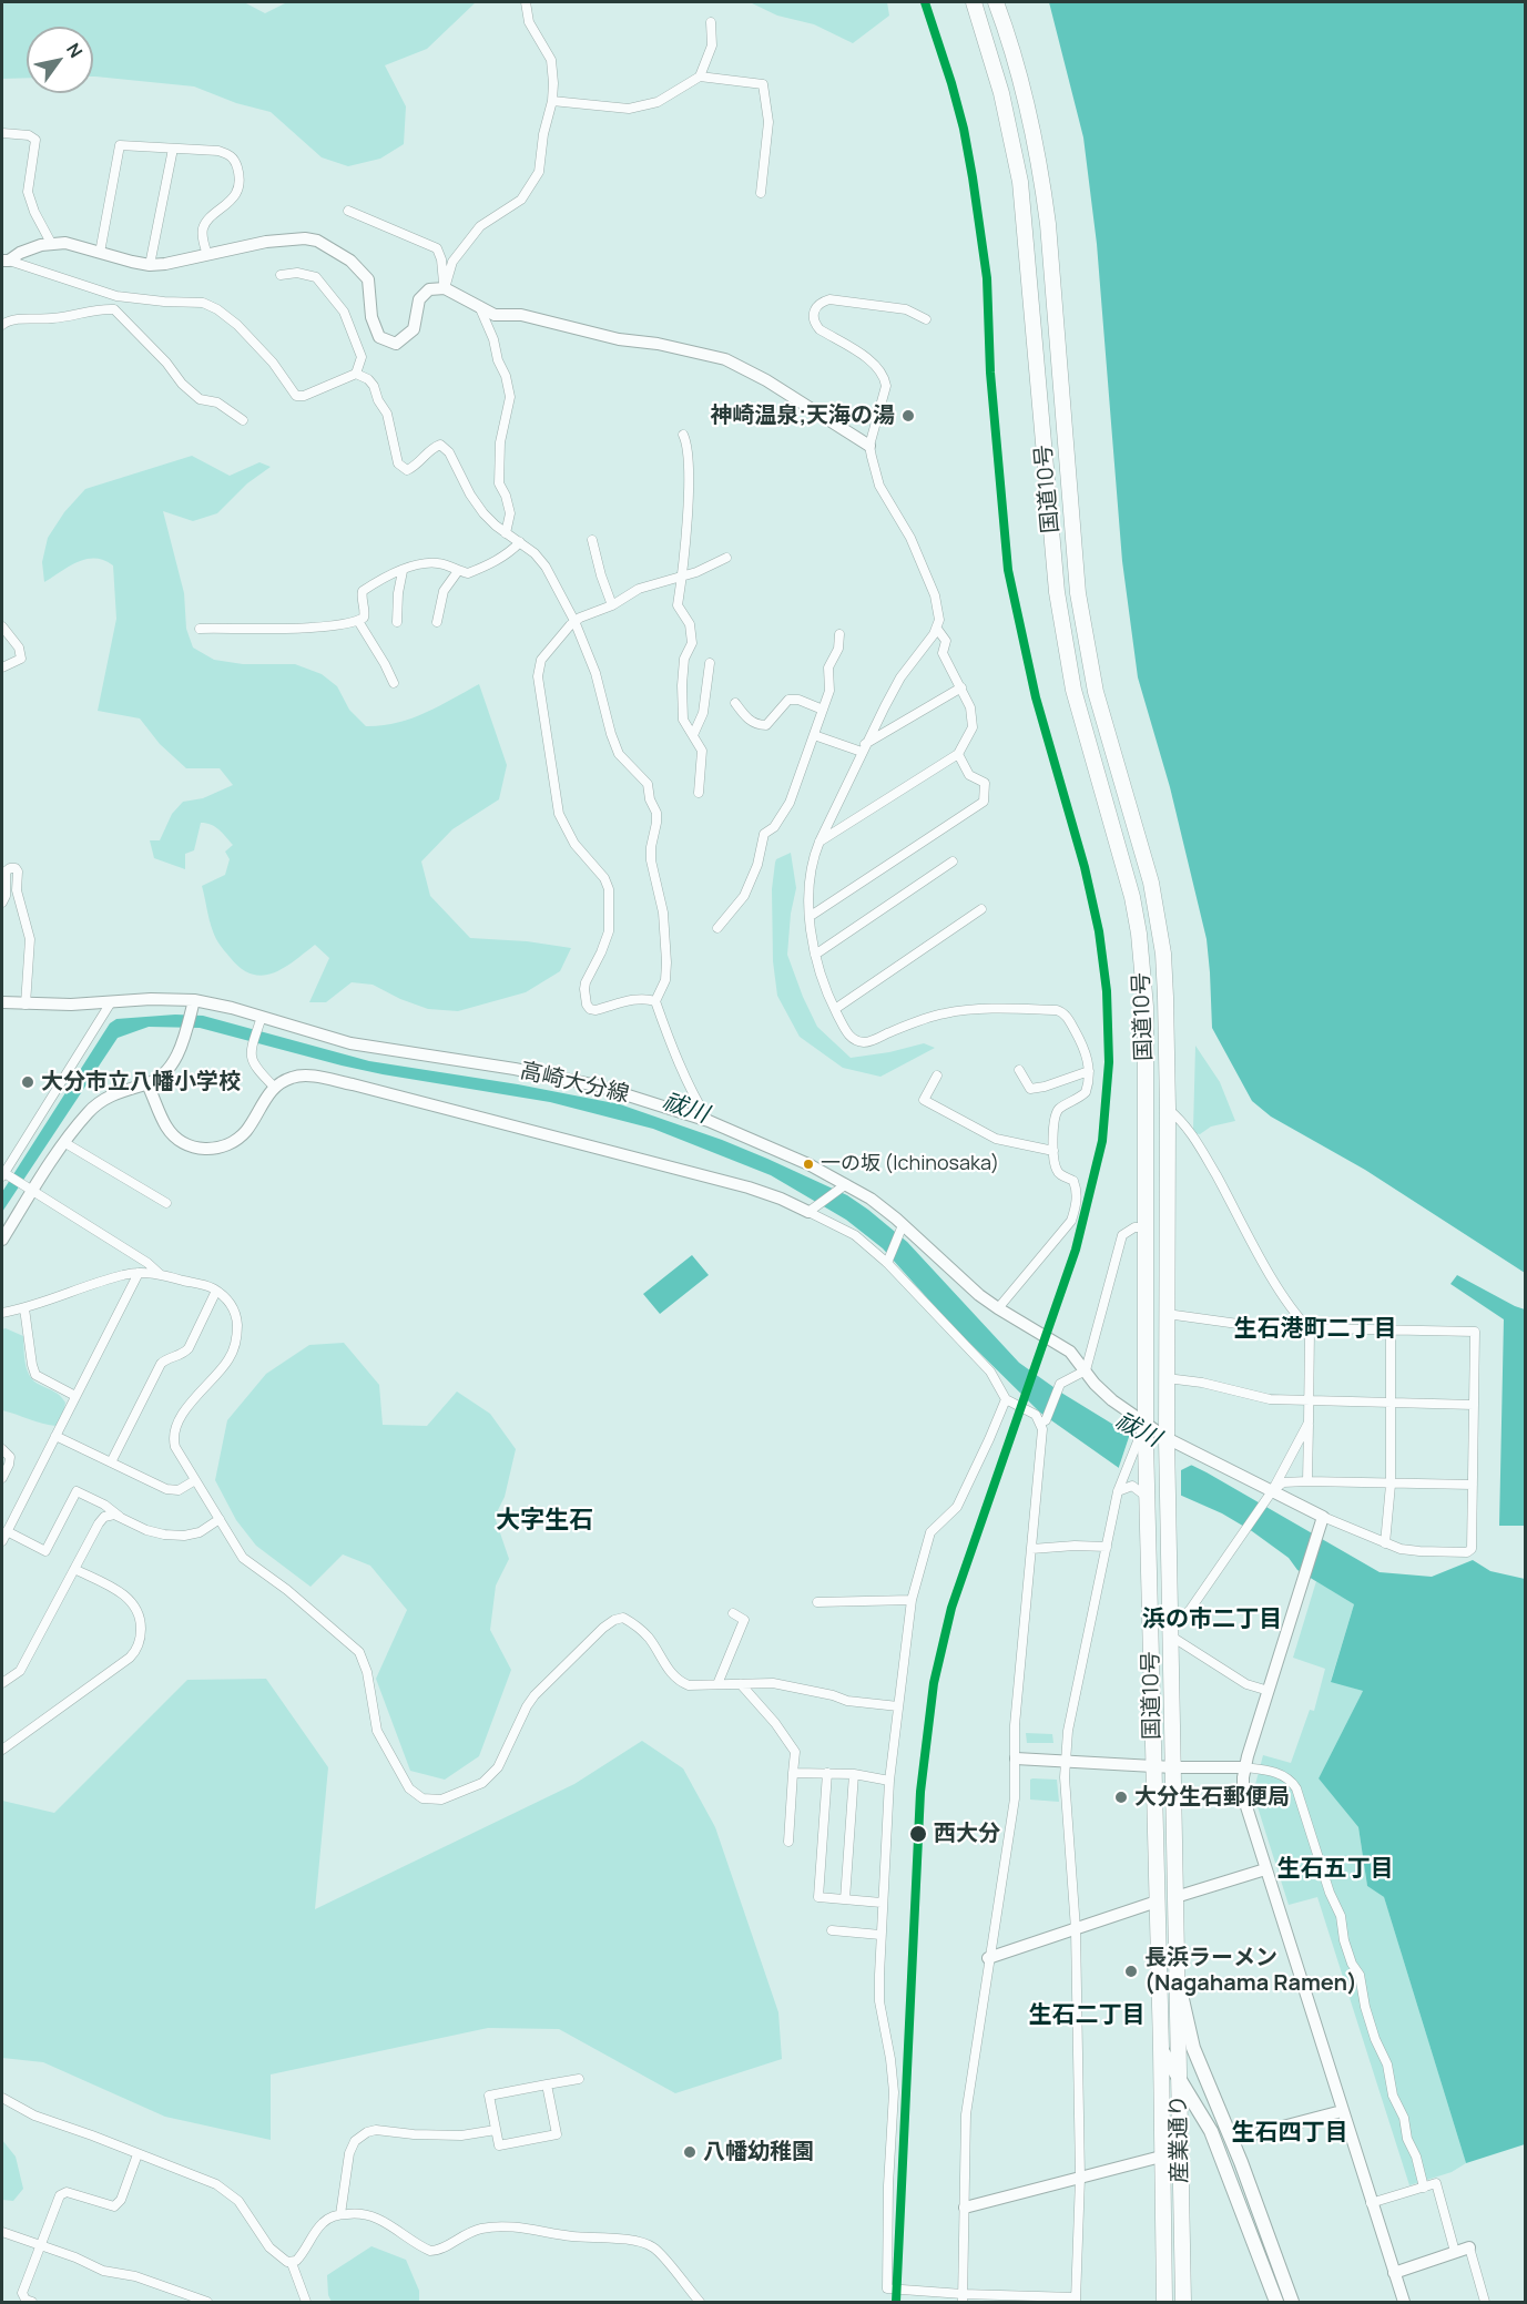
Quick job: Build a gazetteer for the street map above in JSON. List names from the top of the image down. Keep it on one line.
{"streets":{"highway":["国道10号","産業通り"],"street":["高崎大分線"]},"crossings":[["国道10号","高崎大分線"],["国道10号","産業通り"]],"districts":["生石港町二丁目","大字生石","浜の市二丁目","生石五丁目","生石二丁目","生石四丁目"],"water":["祓川"],"places":["神崎温泉;天海の湯","大分市立八幡小学校","一の坂 (Ichinosaka)","大分生石郵便局","西大分","長浜ラーメン (Nagahama Ramen)","八幡幼稚園"],"north":"top right"}
